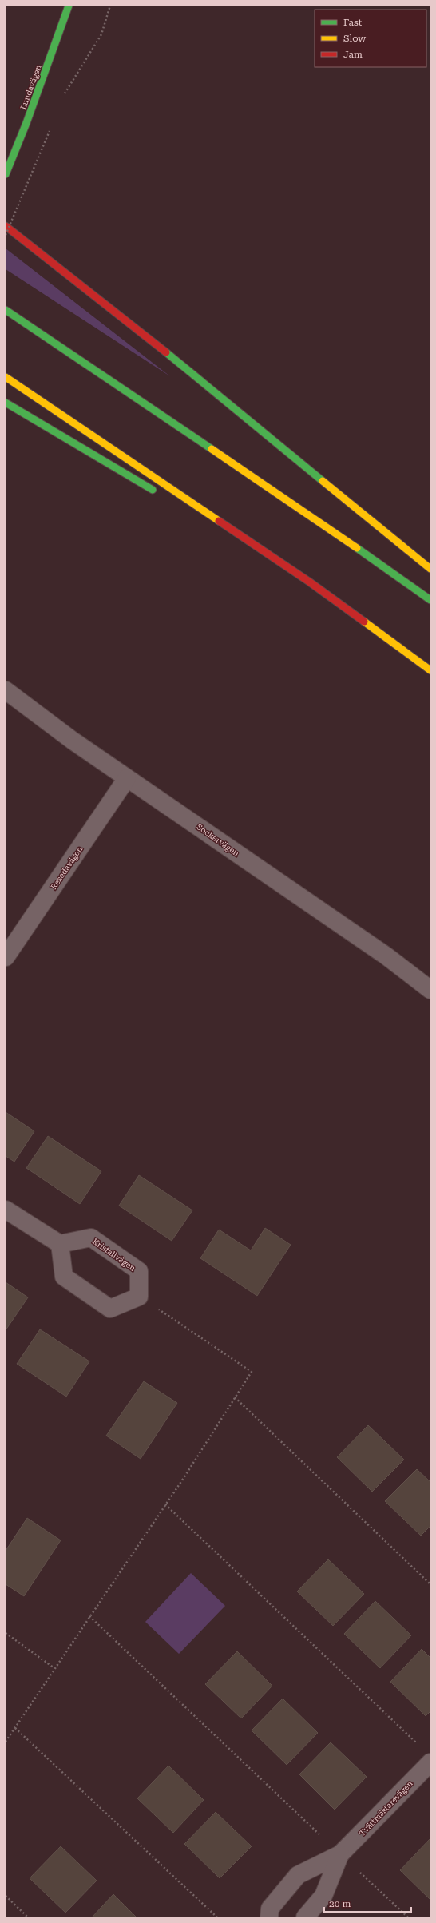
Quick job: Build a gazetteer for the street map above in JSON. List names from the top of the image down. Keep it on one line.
{"streets":{"main road":["Lundavägen"],"street":["Sockervägen","Resedavägen","Kristallvägen","Tvättmästarevägen"]},"crossings":[["Sockervägen","Resedavägen"]],"legend":["Fast","Slow","Jam"],"scale_bar":"20 m"}
